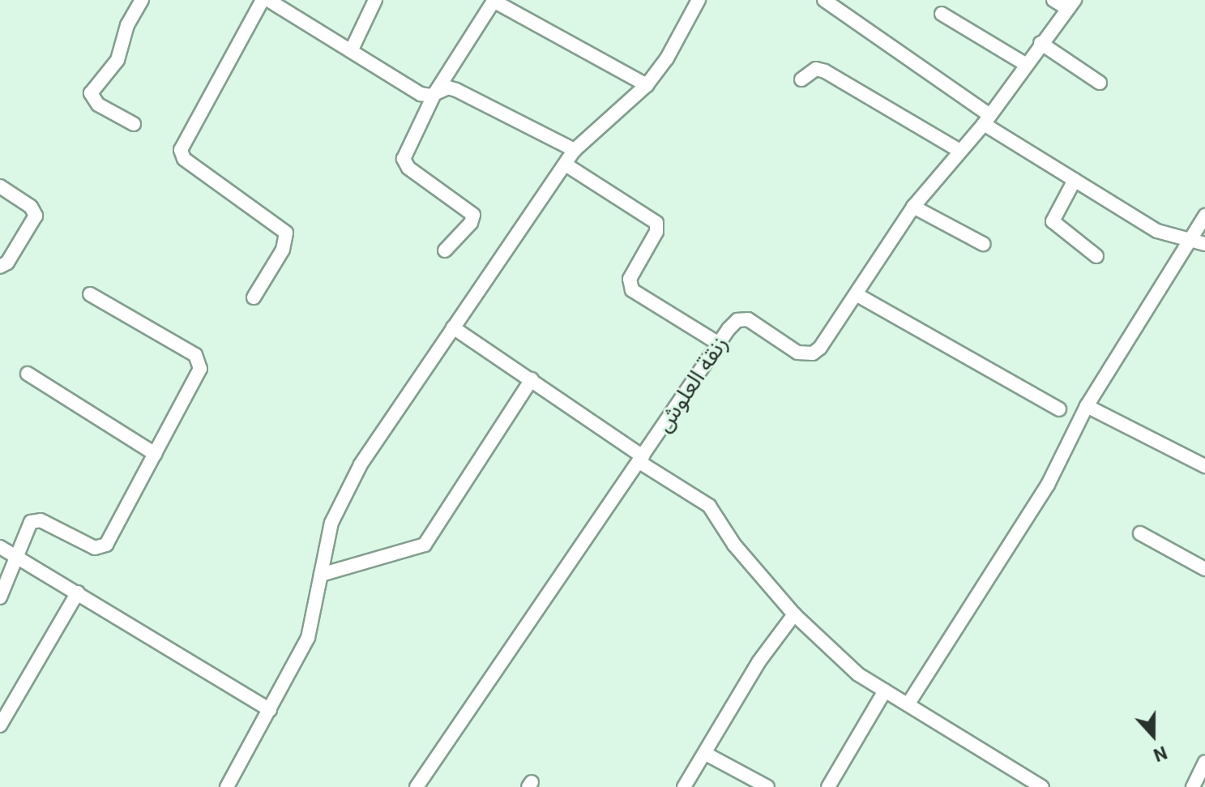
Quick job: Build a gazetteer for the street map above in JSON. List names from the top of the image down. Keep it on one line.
{"streets":{"street":["زنقة العلوش"]},"north":"bottom"}
